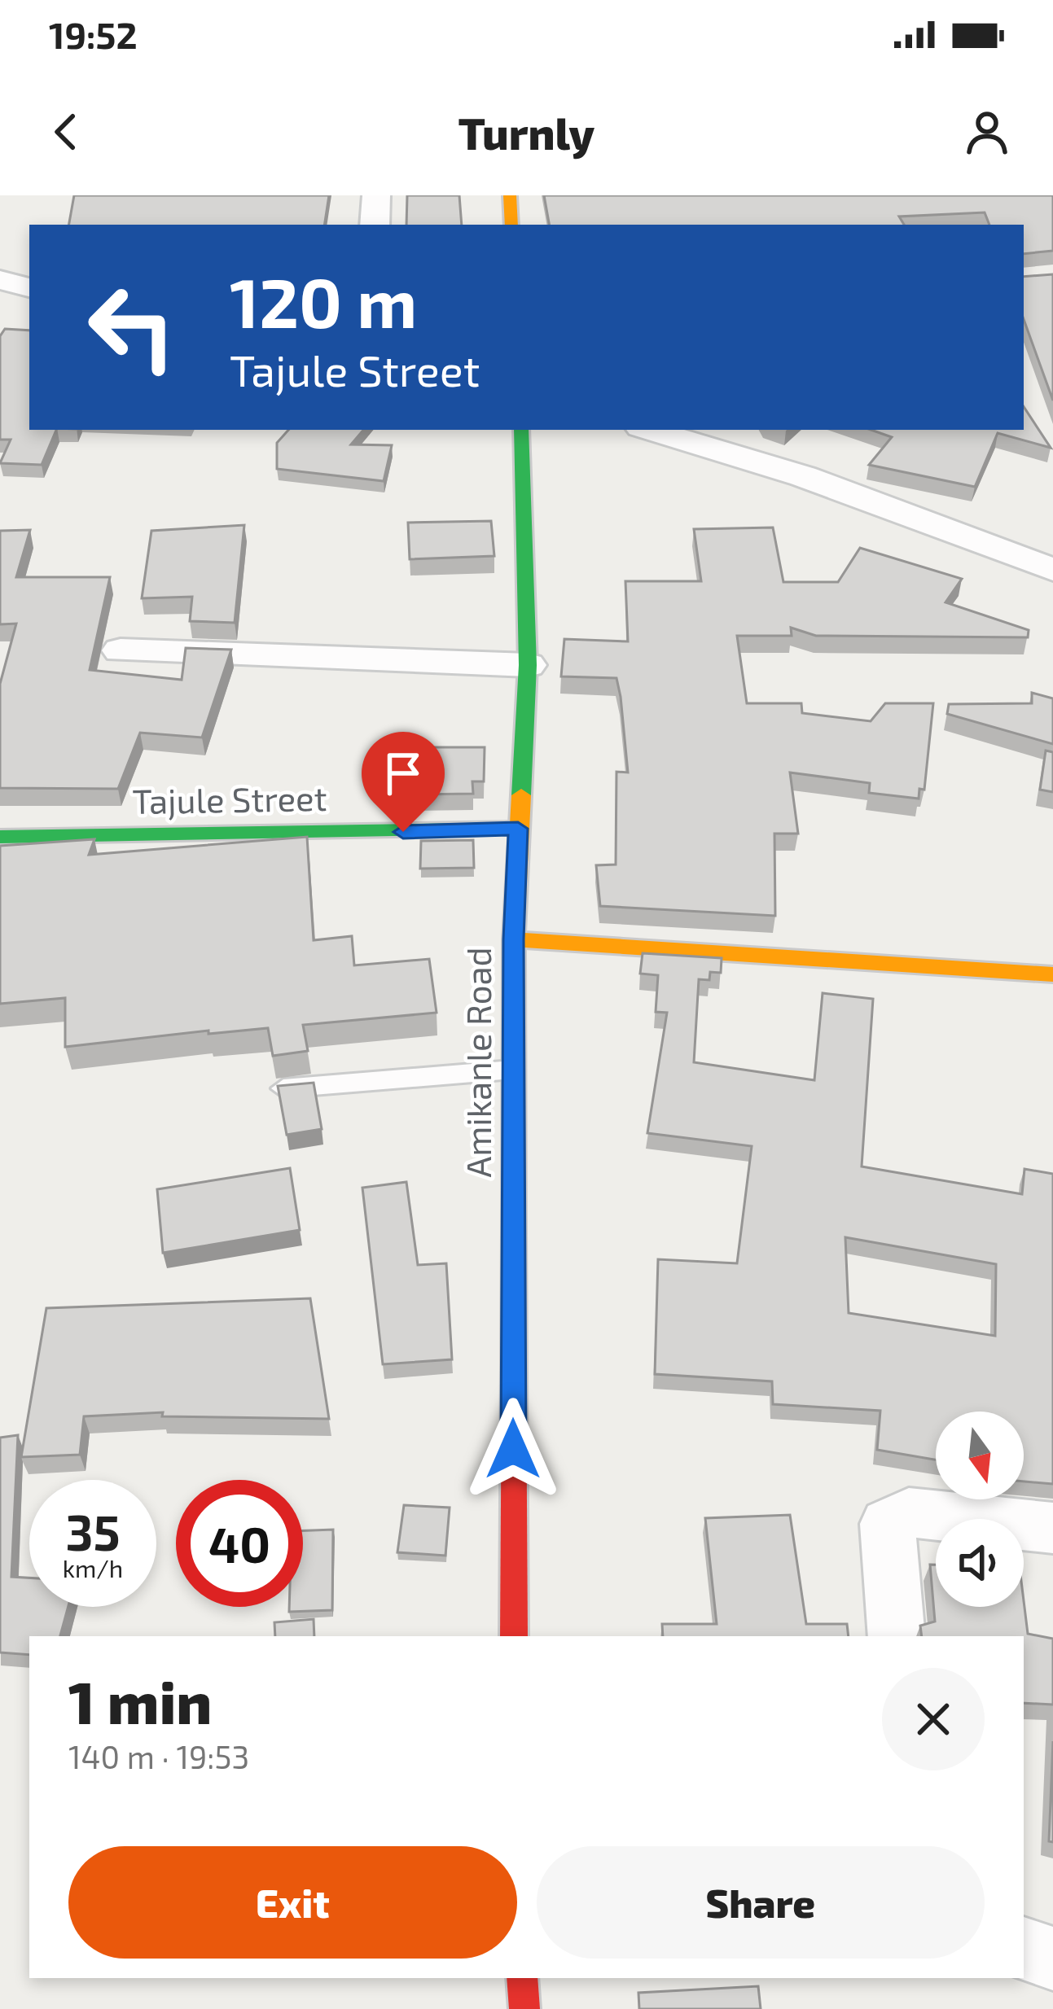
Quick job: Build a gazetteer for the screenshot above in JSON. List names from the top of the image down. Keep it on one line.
{"streets":{"street":["Tajule Street","Amikanle Road"]},"crossings":[["Tajule Street","Amikanle Road"]],"north":"bottom","page":{"status":"19:52","header":"Turnly","turn":["120 m","Tajule Street"],"speed":"35 km/h","limit":"40","heading":["1 min","140 m · 19:53"],"buttons":["Exit","Share"]}}
